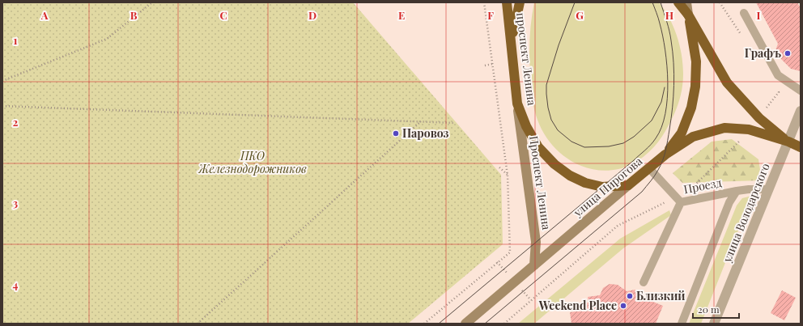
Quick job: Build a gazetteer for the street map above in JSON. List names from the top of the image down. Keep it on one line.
{"streets":{"highway":["проспект Ленина","улица Пирогова"],"main road":["Проспект Ленина"],"street":["улица Володарского"],"lane":["Проезд"]},"crossings":[["проспект Ленина","Проспект Ленина"],["проспект Ленина","улица Пирогова"],["Проспект Ленина","улица Пирогова"],["Проезд","улица Пирогова"],["Проезд","улица Володарского"],["улица Пирогова","улица Володарского"]],"parks":["ПКО Железнодорожников"],"places":["Графъ","Паровоз","Близкий","Weekend Place"],"scale_bar":"20 m","grid":{"columns":["A","B","C","D","E","F","G","H","I"],"rows":["1","2","3","4"]}}
